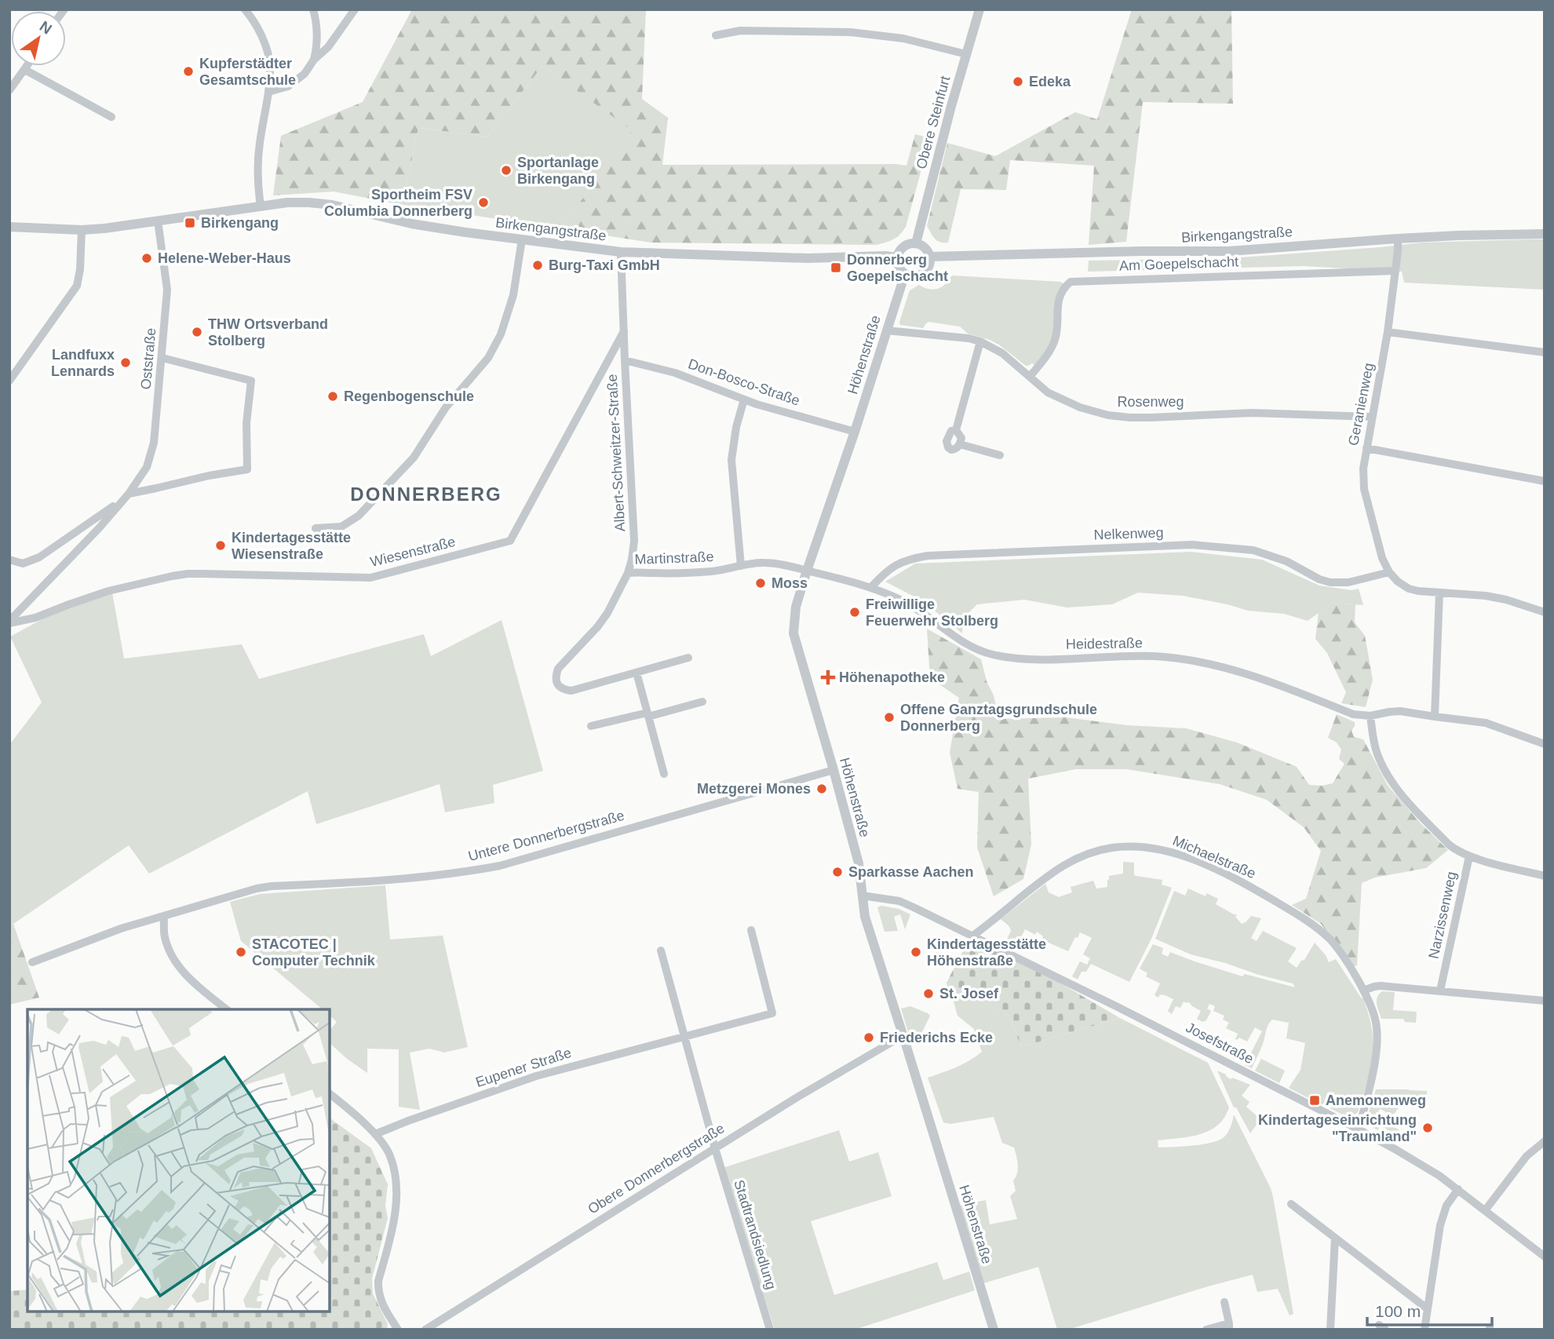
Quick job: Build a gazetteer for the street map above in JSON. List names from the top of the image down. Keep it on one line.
{"streets":{"street":["Obere Steinfurt","Birkengangstraße","Am Goepelschacht","Höhenstraße","Oststraße","Don-Bosco-Straße","Rosenweg","Geranienweg","Albert-Schweitzer-Straße","Nelkenweg","Wiesenstraße","Martinstraße","Heidestraße","Untere Donnerbergstraße","Michaelstraße","Narzissenweg","Josefstraße","Eupener Straße","Obere Donnerbergstraße","Stadtrandsiedlung"]},"crossings":[["Obere Steinfurt","Birkengangstraße"],["Obere Steinfurt","Höhenstraße"],["Birkengangstraße","Höhenstraße"],["Birkengangstraße","Oststraße"],["Birkengangstraße","Geranienweg"],["Am Goepelschacht","Rosenweg"],["Am Goepelschacht","Geranienweg"],["Höhenstraße","Don-Bosco-Straße"],["Höhenstraße","Rosenweg"],["Höhenstraße","Martinstraße"],["Höhenstraße","Heidestraße"],["Höhenstraße","Untere Donnerbergstraße"],["Höhenstraße","Josefstraße"],["Höhenstraße","Obere Donnerbergstraße"],["Oststraße","Wiesenstraße"],["Don-Bosco-Straße","Albert-Schweitzer-Straße"],["Rosenweg","Geranienweg"],["Geranienweg","Nelkenweg"],["Albert-Schweitzer-Straße","Wiesenstraße"],["Albert-Schweitzer-Straße","Martinstraße"],["Nelkenweg","Heidestraße"],["Martinstraße","Heidestraße"],["Michaelstraße","Josefstraße"],["Obere Donnerbergstraße","Stadtrandsiedlung"]],"districts":["DONNERBERG"],"places":{"other":["Kupferstädter Gesamtschule","Edeka","Sportanlage Birkengang","Sportheim FSV Columbia Donnerberg","Helene-Weber-Haus","Burg-Taxi GmbH","THW Ortsverband Stolberg","Landfuxx Lennards","Regenbogenschule","Kindertagesstätte Wiesenstraße","Moss","Freiwillige Feuerwehr Stolberg","Offene Ganztagsgrundschule Donnerberg","Metzgerei Mones","Sparkasse Aachen","STACOTEC | Computer Technik","Kindertagesstätte Höhenstraße","St. Josef","Friederichs Ecke","Kindertageseinrichtung \"Traumland\""],"transit":["Birkengang","Donnerberg Goepelschacht","Anemonenweg"],"health":["Höhenapotheke"]},"scale_bar":"100 m","north":"top right"}
